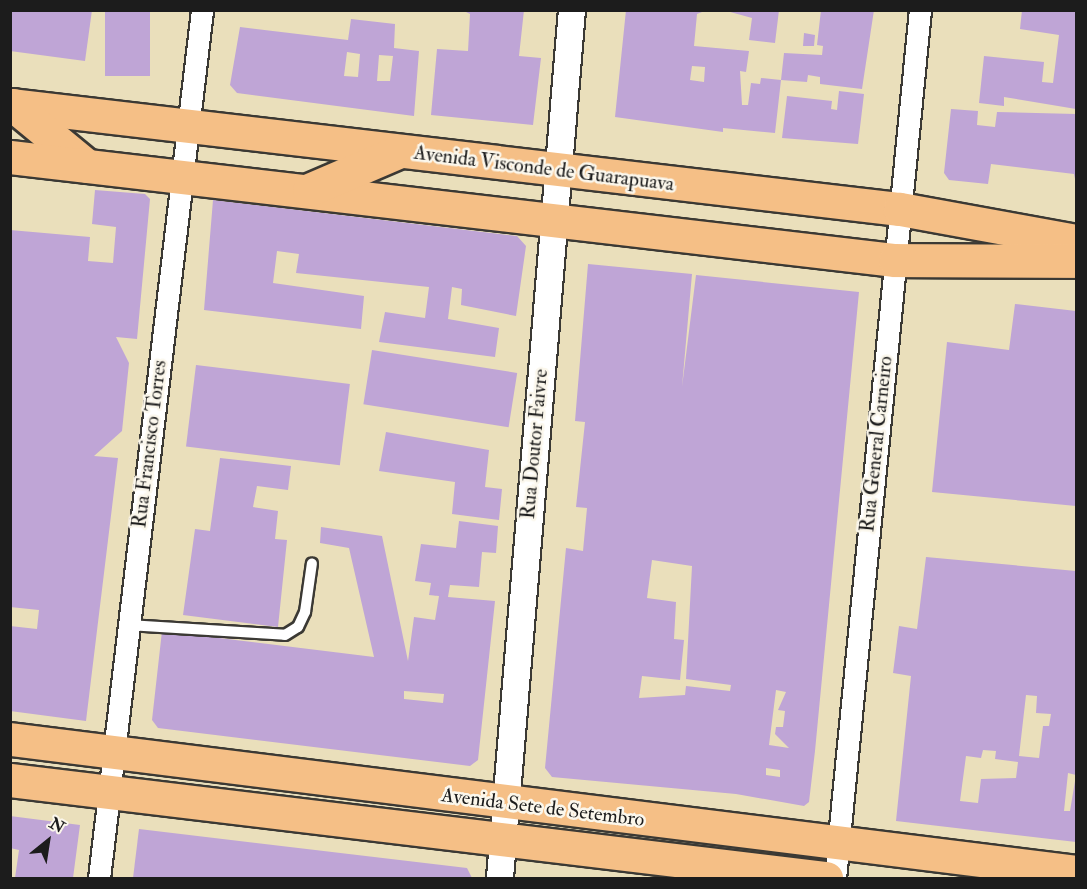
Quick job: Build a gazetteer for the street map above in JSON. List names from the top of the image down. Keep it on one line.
{"streets":{"main road":["Avenida Visconde de Guarapuava","Avenida Sete de Setembro"],"street":["Rua Francisco Torres","Rua Doutor Faivre","Rua General Carneiro"]},"crossings":[["Avenida Visconde de Guarapuava","Rua Francisco Torres"],["Avenida Visconde de Guarapuava","Rua Doutor Faivre"],["Avenida Visconde de Guarapuava","Rua General Carneiro"],["Rua Francisco Torres","Avenida Sete de Setembro"],["Rua Doutor Faivre","Avenida Sete de Setembro"],["Rua General Carneiro","Avenida Sete de Setembro"]],"north":"top right"}
